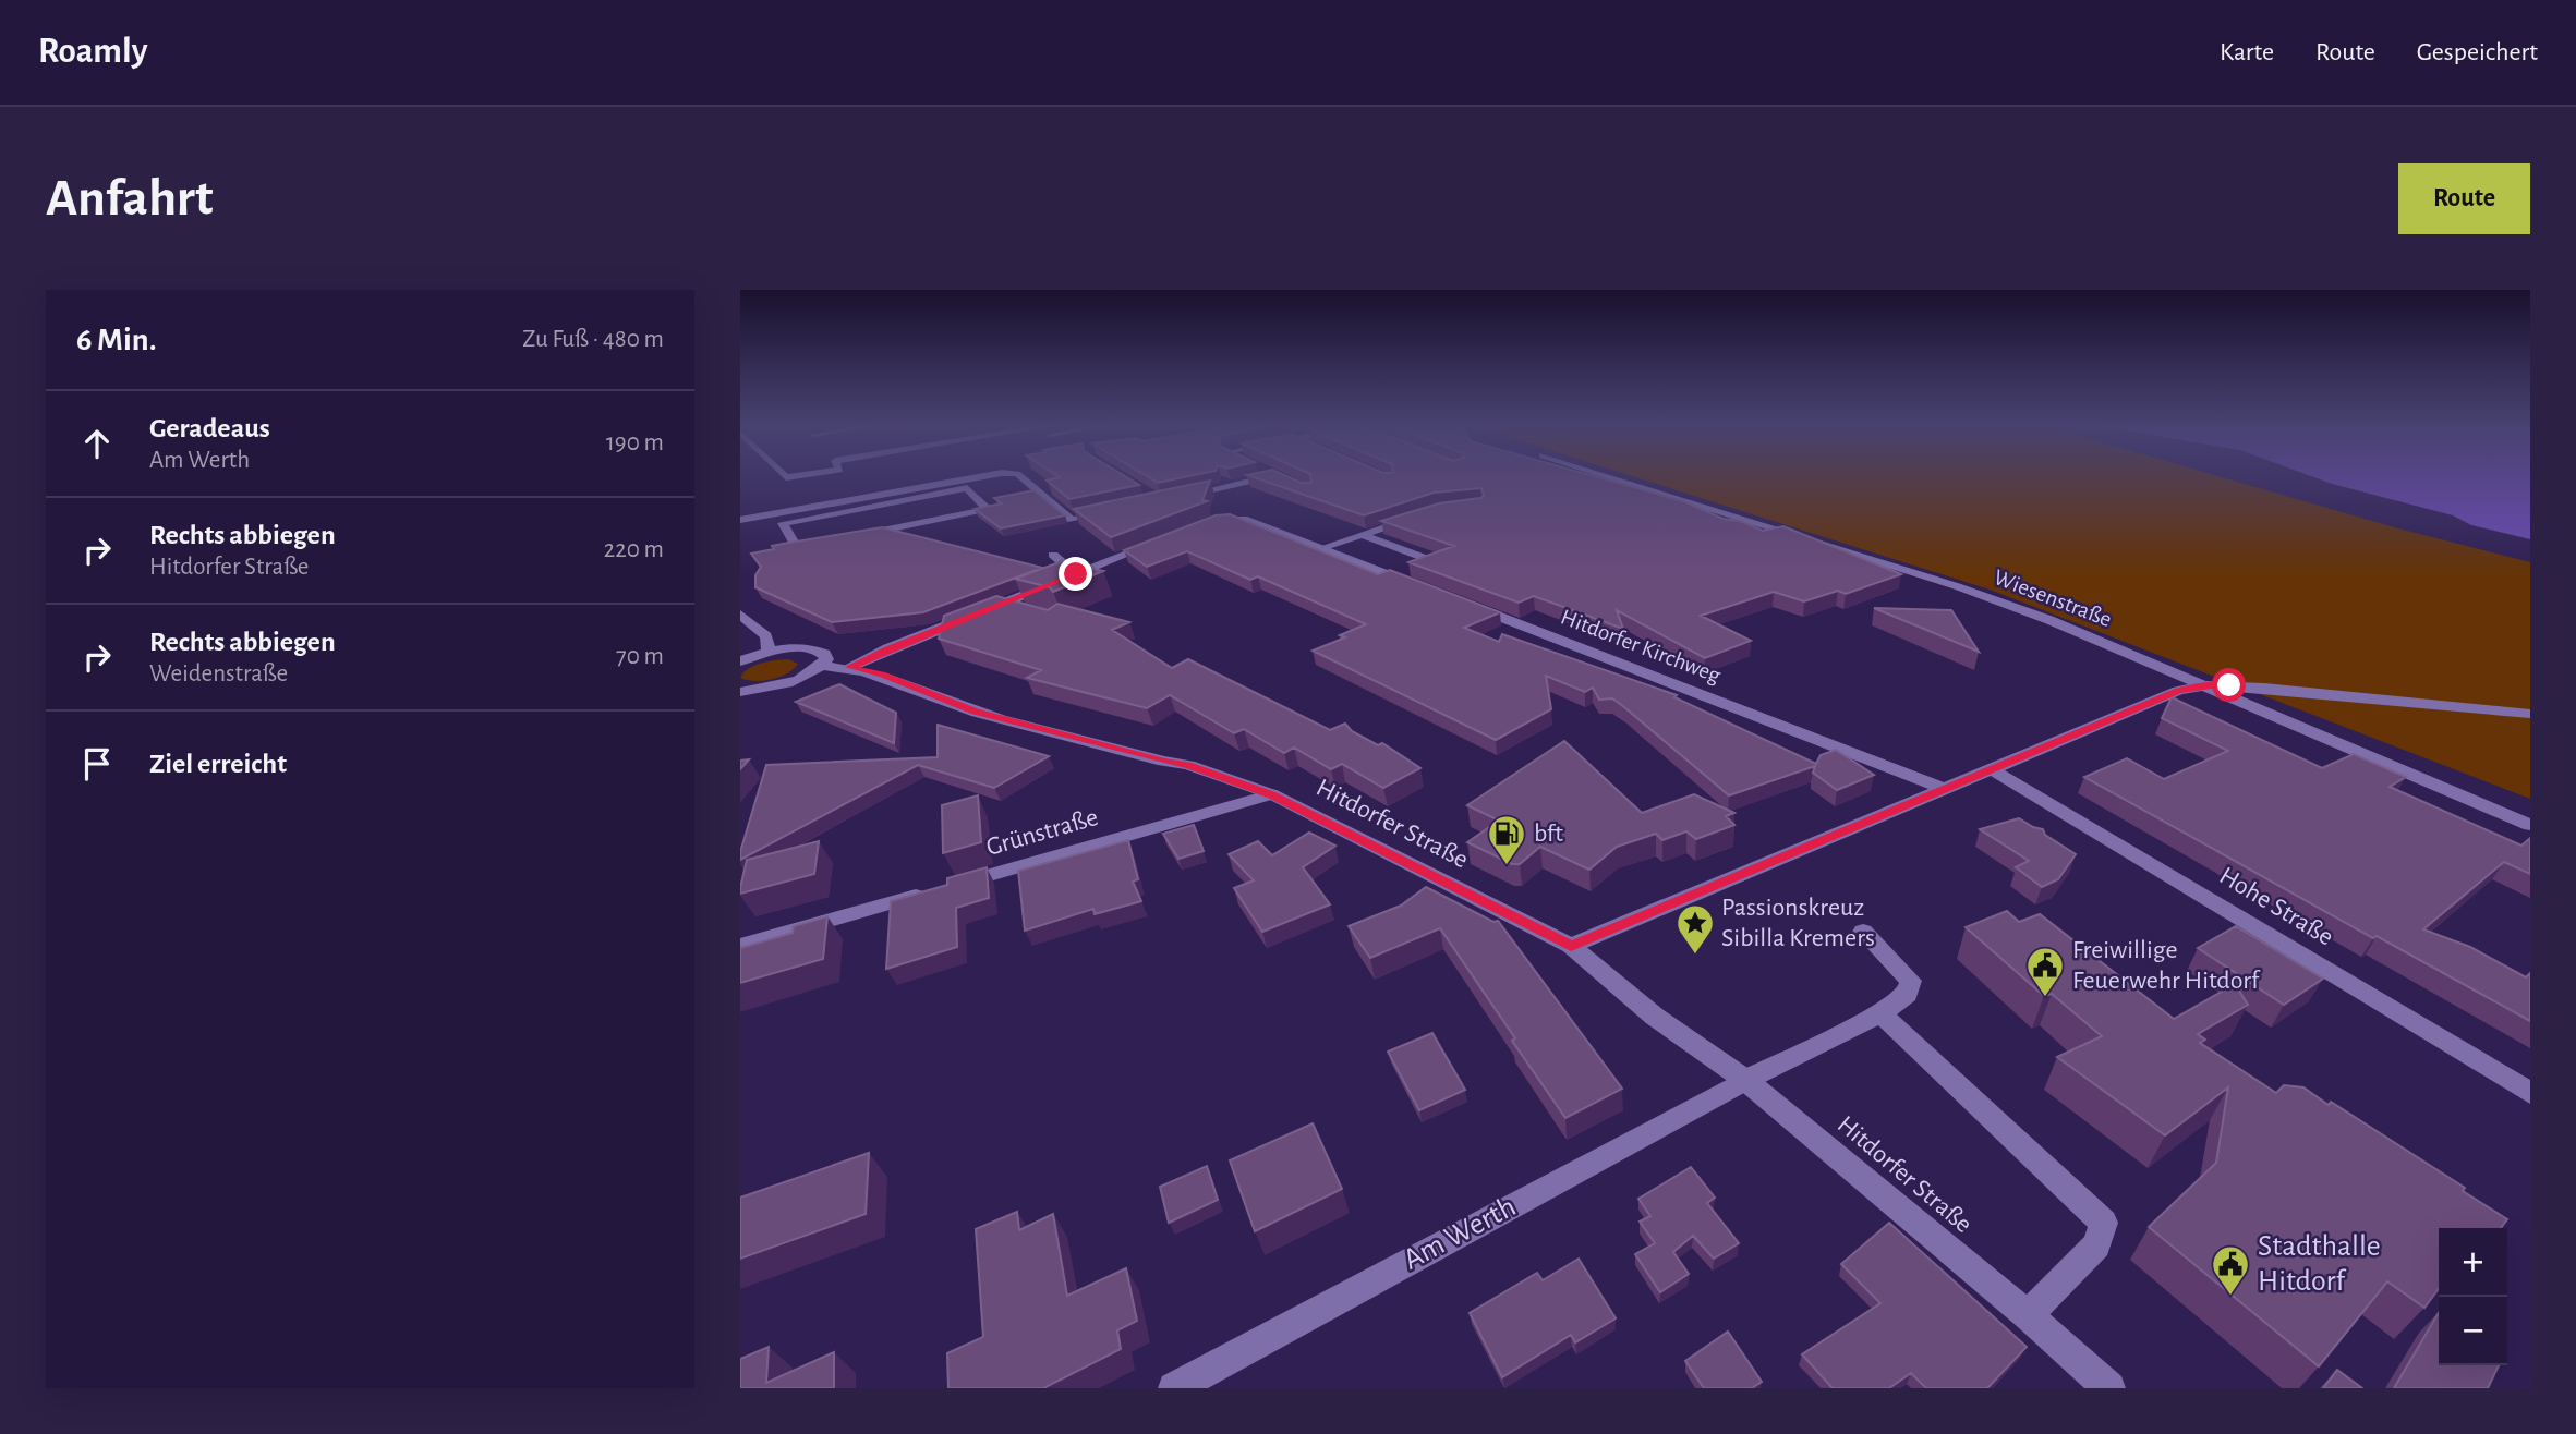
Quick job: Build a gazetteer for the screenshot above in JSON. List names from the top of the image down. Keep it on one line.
{"streets":{"street":["Wiesenstraße","Hitdorfer Kirchweg","Hitdorfer Straße","Grünstraße","Hohe Straße","Am Werth"]},"crossings":[["Hitdorfer Straße","Grünstraße"],["Hitdorfer Straße","Am Werth"]],"places":{"fuel station":["bft"],"place":["Passionskreuz Sibilla Kremers"],"public building":["Freiwillige Feuerwehr Hitdorf","Stadthalle Hitdorf"]},"page":{"header":"Roamly","nav":["Karte","Route","Gespeichert"],"buttons":"Route","title":"Anfahrt","heading":["6 Min.","Zu Fuß · 480 m"],"list":[["Geradeaus","Am Werth","190 m"],["Rechts abbiegen","Hitdorfer Straße","220 m"],["Rechts abbiegen","Weidenstraße","70 m"],"Ziel erreicht"],"map_buttons":["+","−"]}}
